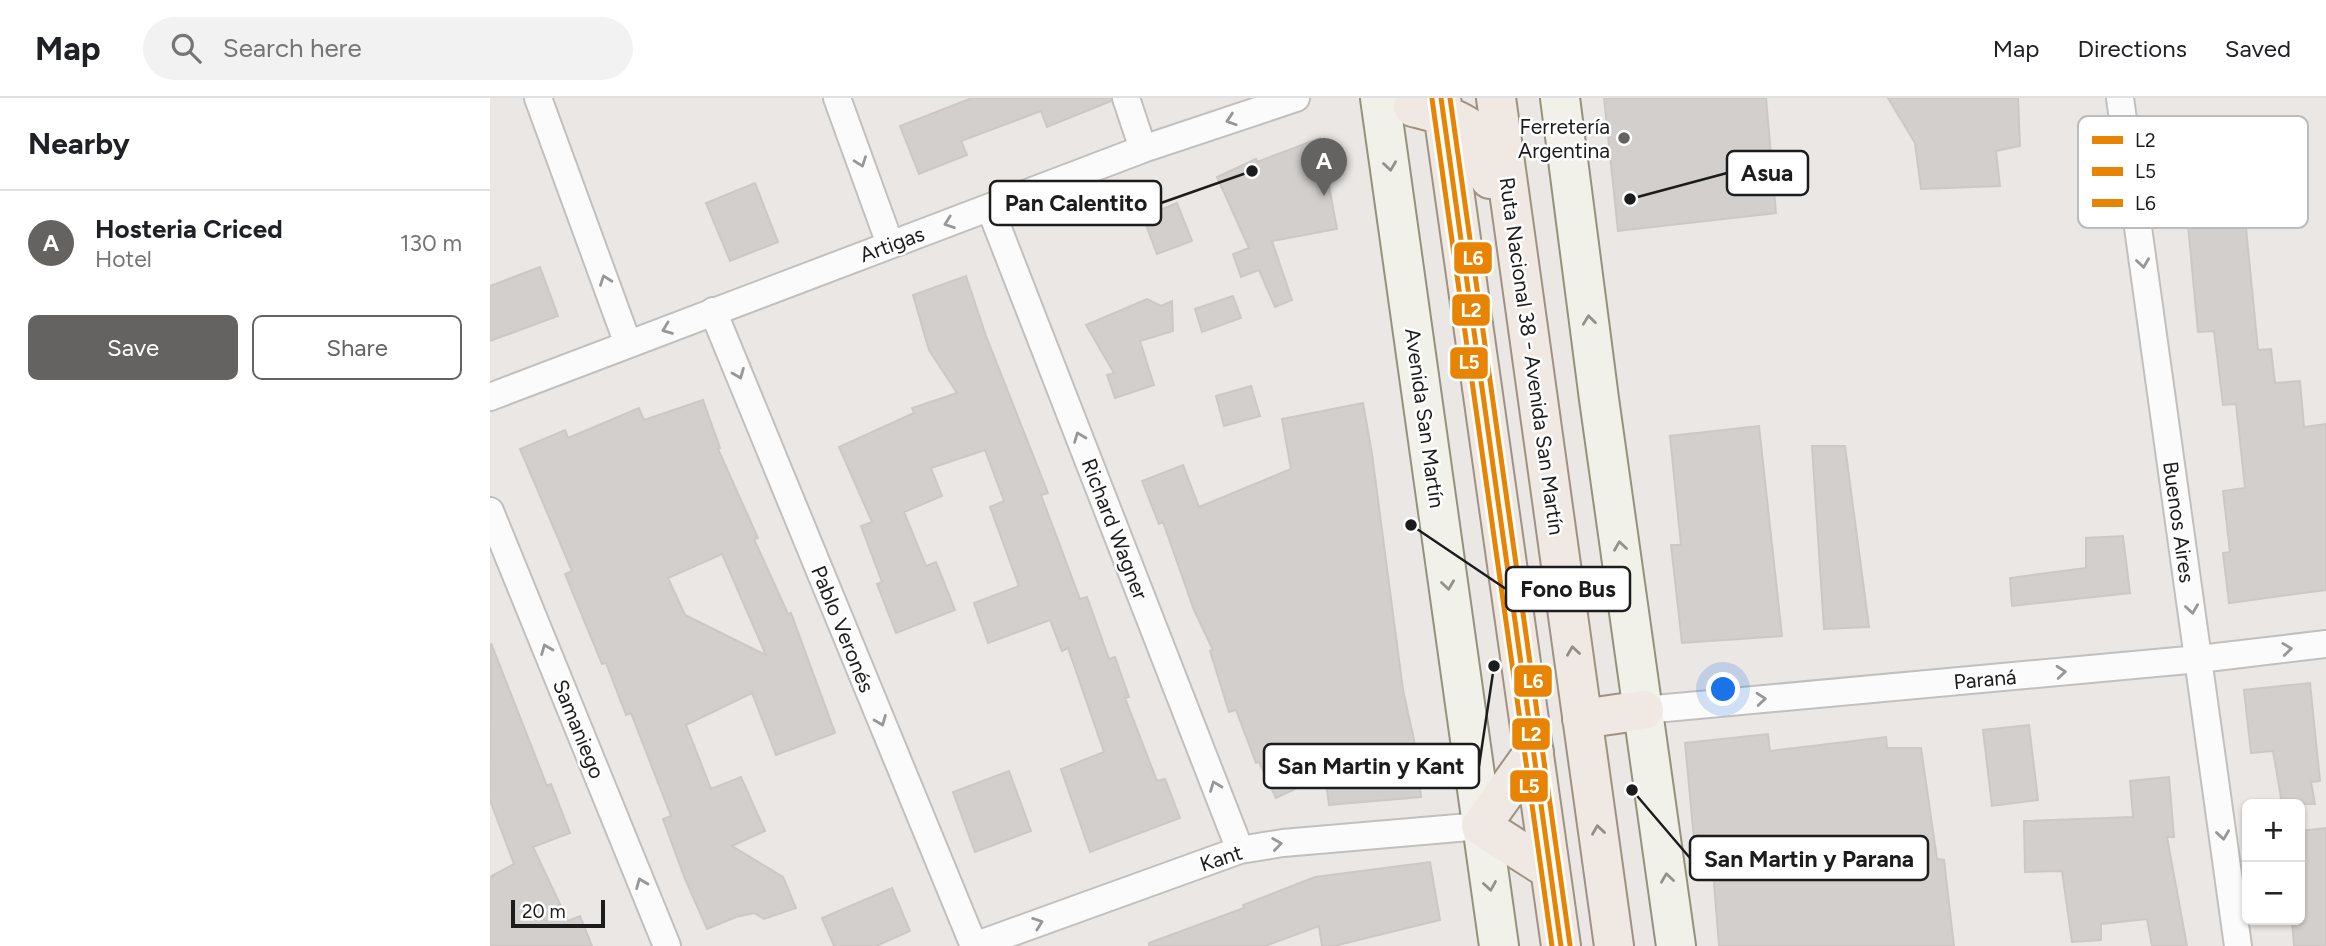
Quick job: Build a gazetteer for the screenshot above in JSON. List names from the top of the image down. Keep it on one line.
{"streets":{"main road":["Ruta Nacional 38 - Avenida San Martín","Avenida San Martín"],"street":["Artigas","Buenos Aires","Richard Wagner","Pablo Veronés","Paraná","Samaniego","Kant"]},"crossings":[["Artigas","Richard Wagner"],["Artigas","Pablo Veronés"],["Avenida San Martín","Kant"],["Buenos Aires","Paraná"],["Richard Wagner","Kant"],["Pablo Veronés","Kant"]],"one_way":["Artigas","Buenos Aires","Richard Wagner","Pablo Veronés","Paraná","Samaniego","Kant"],"places":["Ferretería Argentina","Pan Calentito","Asua","Fono Bus","San Martin y Kant","San Martin y Parana"],"lines":["transit line L2","transit line L6","transit line L5"],"legend":["L2","L5","L6"],"scale_bar":"20 m","page":{"header":"Map","search":"Search here","nav":["Map","Directions","Saved"],"heading":"Nearby","pins":"A","list":[{"mark":"A","name":"Hosteria Criced","note":"Hotel","value":"130 m"}],"buttons":["Save","Share"],"map_buttons":["+","−"],"scale":"20 m"}}
